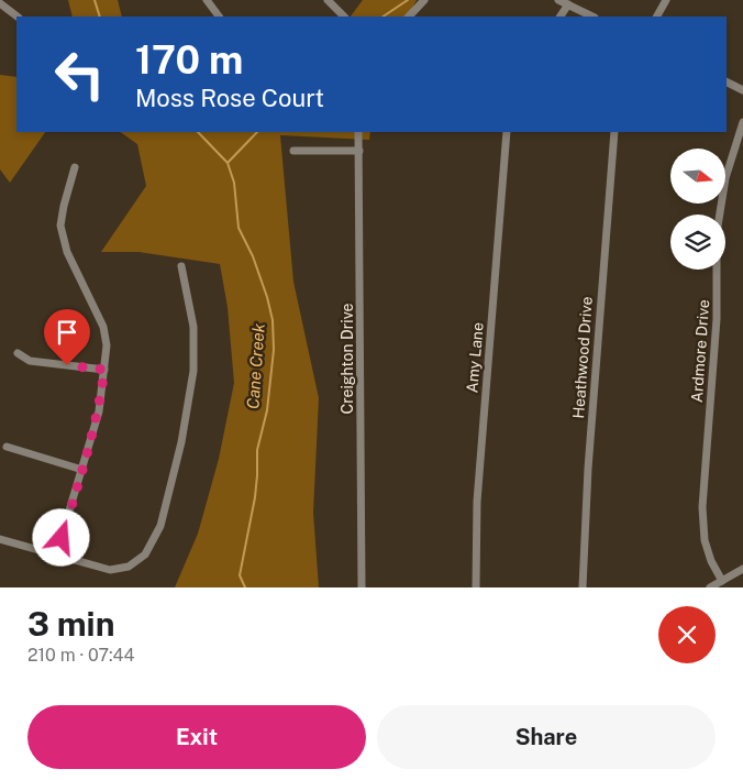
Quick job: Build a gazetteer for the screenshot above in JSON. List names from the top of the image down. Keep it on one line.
{"streets":{"street":["Ardmore Drive","Amy Lane","Heathwood Drive","Creighton Drive"]},"water":["Cane Creek"],"north":"right","page":{"turn":["170 m","Moss Rose Court"],"heading":["3 min","210 m · 07:44"],"buttons":["Exit","Share"]}}
